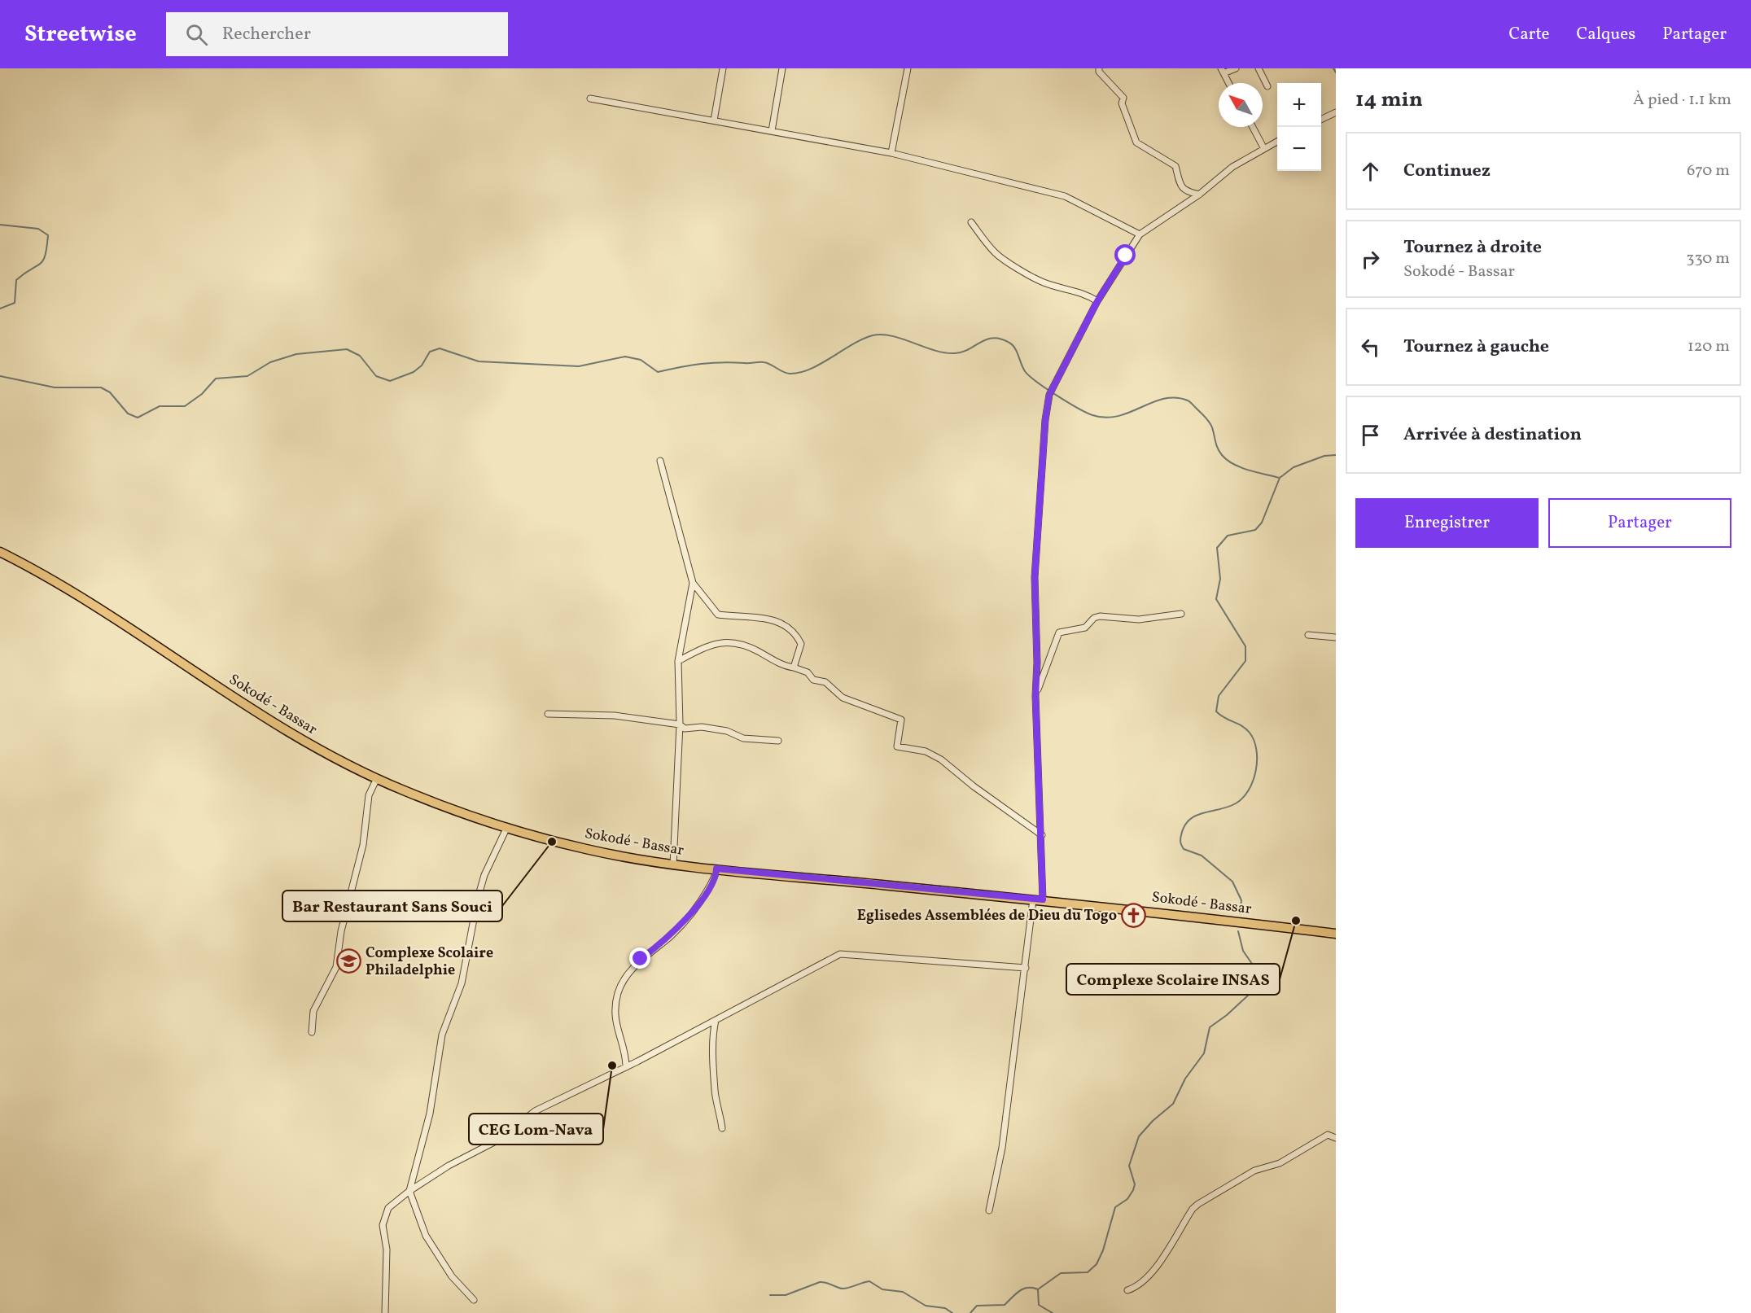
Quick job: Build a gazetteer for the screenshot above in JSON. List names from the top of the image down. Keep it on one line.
{"streets":{"main road":["Sokodé - Bassar"]},"places":{"other":["Bar Restaurant Sans Souci","Complexe Scolaire INSAS","CEG Lom-Nava"],"church":["Eglisedes Assemblées de Dieu du Togo"],"school or university":["Complexe Scolaire Philadelphie"]},"north":"top left","page":{"header":"Streetwise","search":"Rechercher","nav":["Carte","Calques","Partager"],"heading":["14 min","À pied · 1.1 km"],"map_buttons":["+","−"],"list":[["Continuez","670 m"],["Tournez à droite","Sokodé - Bassar","330 m"],["Tournez à gauche","120 m"],"Arrivée à destination"],"buttons":["Enregistrer","Partager"]}}
